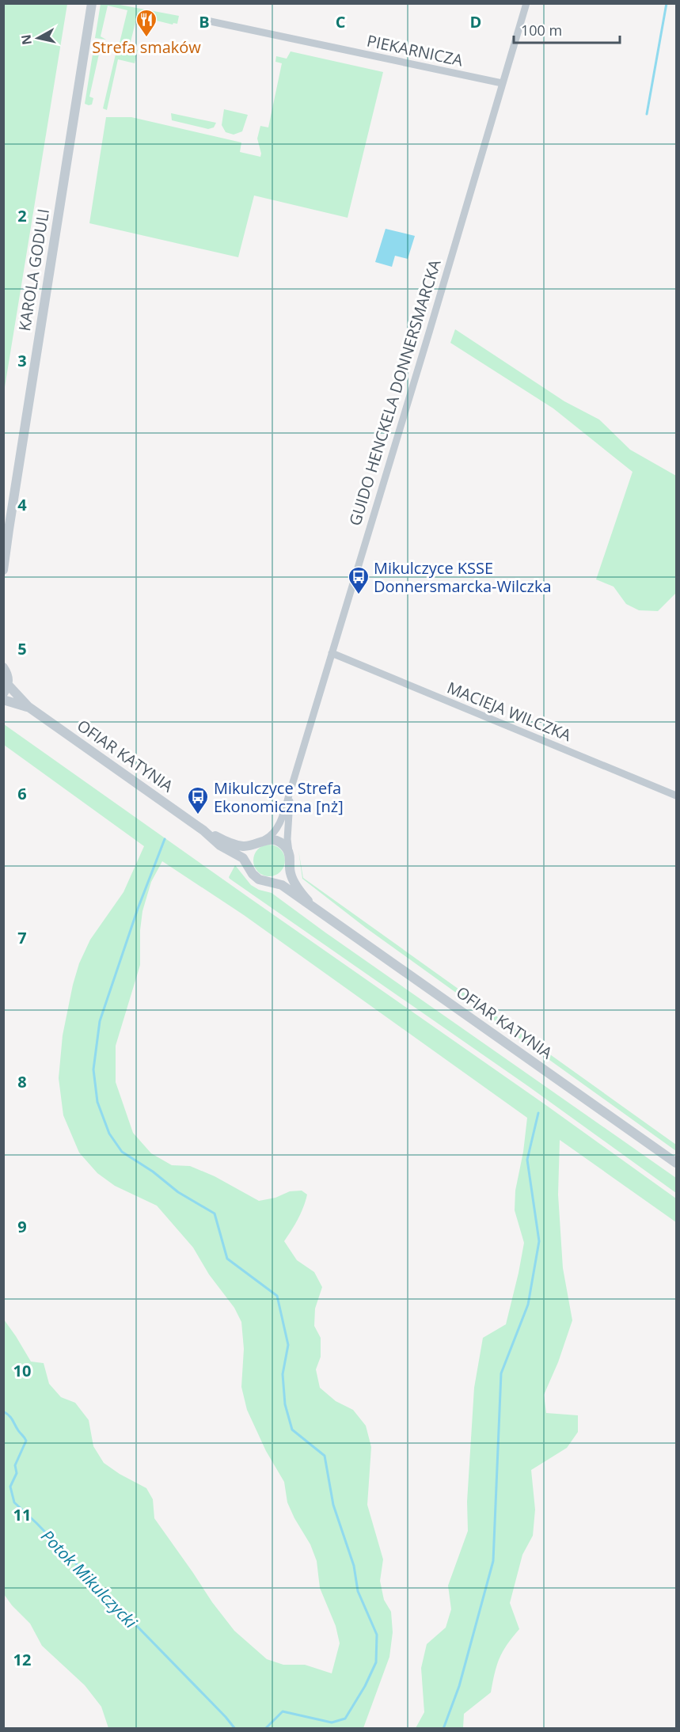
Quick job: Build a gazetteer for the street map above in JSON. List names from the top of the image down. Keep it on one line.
{"streets":{"street":["PIEKARNICZA","KAROLA GODULI","GUIDO HENCKELA DONNERSMARCKA","MACIEJA WILCZKA","OFIAR KATYNIA"]},"crossings":[["PIEKARNICZA","GUIDO HENCKELA DONNERSMARCKA"],["GUIDO HENCKELA DONNERSMARCKA","MACIEJA WILCZKA"],["GUIDO HENCKELA DONNERSMARCKA","OFIAR KATYNIA"]],"water":["Potok Mikulczycki"],"places":{"restaurant":["Strefa smaków"],"bus stop":["Mikulczyce KSSE Donnersmarcka-Wilczka","Mikulczyce Strefa Ekonomiczna [nż]"]},"scale_bar":"100 m","north":"left","grid":{"columns":["B","C","D"],"rows":["2","3","4","5","6","7","8","9","10","11","12"]}}
